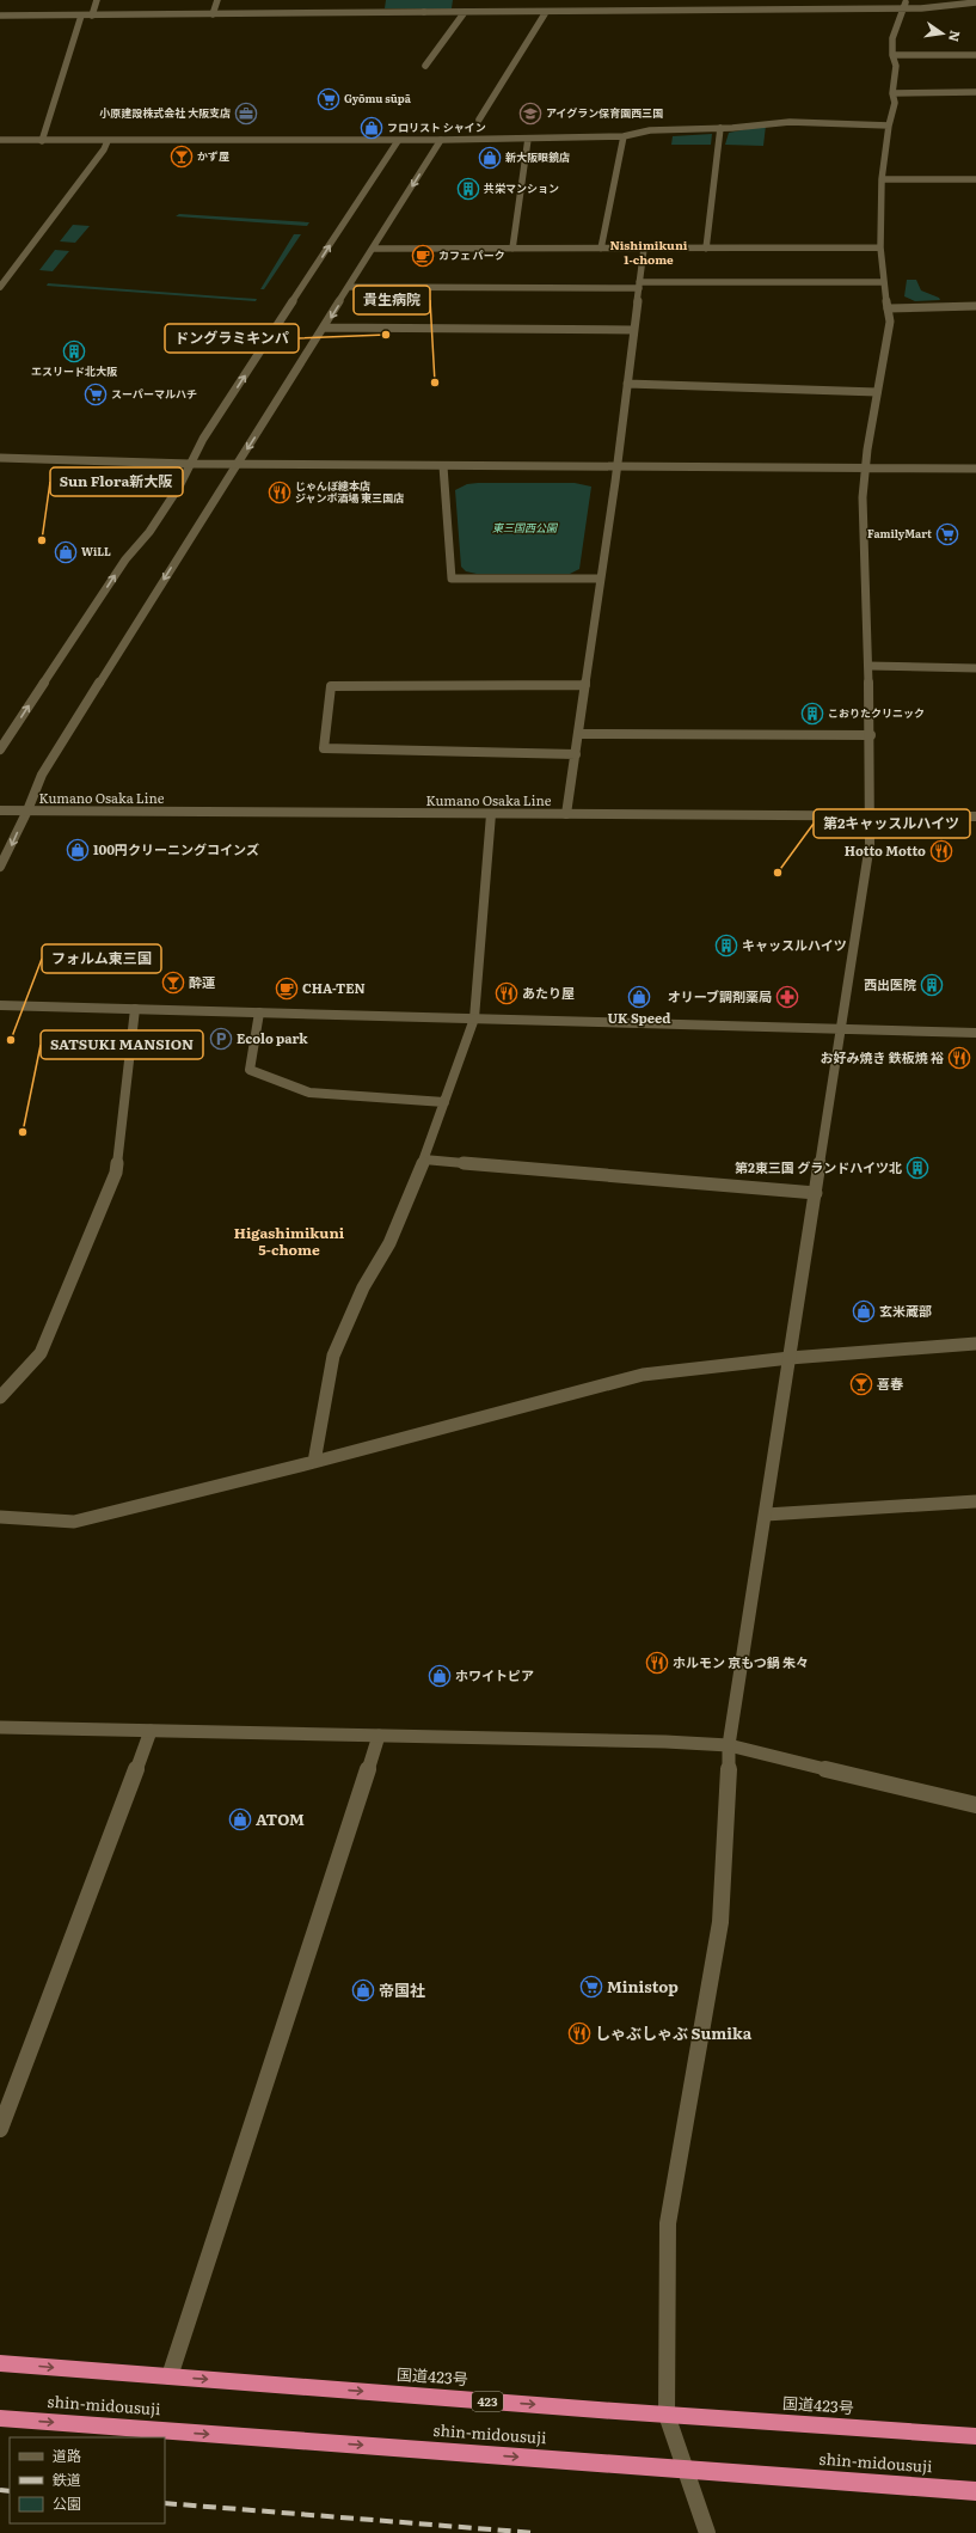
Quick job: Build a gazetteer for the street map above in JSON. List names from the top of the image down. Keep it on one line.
{"streets":{"highway":["国道423号","423","shin-midousuji"],"street":["Kumano Osaka Line"]},"one_way":["国道423号","shin-midousuji"],"districts":["Nishimikuni 1-chome","Higashimikuni 5-chome"],"parks":["東三国西公園"],"places":{"supermarket":["Gyōmu sūpā","スーパーマルハチ","FamilyMart","Ministop"],"office":["小原建設株式会社 大阪支店"],"school or university":["アイグラン保育園西三国"],"shop":["フロリスト シャイン","新大阪眼鏡店","WiLL","100円クリーニングコインズ","UK Speed","玄米蔵部","ホワイトピア","ATOM","帝国社"],"bar":["かず屋","酔蓮","喜春"],"building":["共栄マンション","エスリード北大阪","こおりたクリニック","キャッスルハイツ","西出医院","第2東三国 グランドハイツ北"],"cafe":["カフェ パーク","CHA-TEN"],"other":["ドングラミキンパ","貴生病院","Sun Flora新大阪","第2キャッスルハイツ","フォルム東三国","SATSUKI MANSION"],"restaurant":["じゃんぼ總本店 ジャンボ酒場 東三国店","Hotto Motto","あたり屋","お好み焼き 鉄板焼 裕","ホルモン 京もつ鍋 朱々","しゃぶしゃぶ Sumika"],"pharmacy":["オリーブ調剤薬局"],"parking":["Ecolo park"]},"legend":["道路","鉄道","公園"],"north":"right"}
